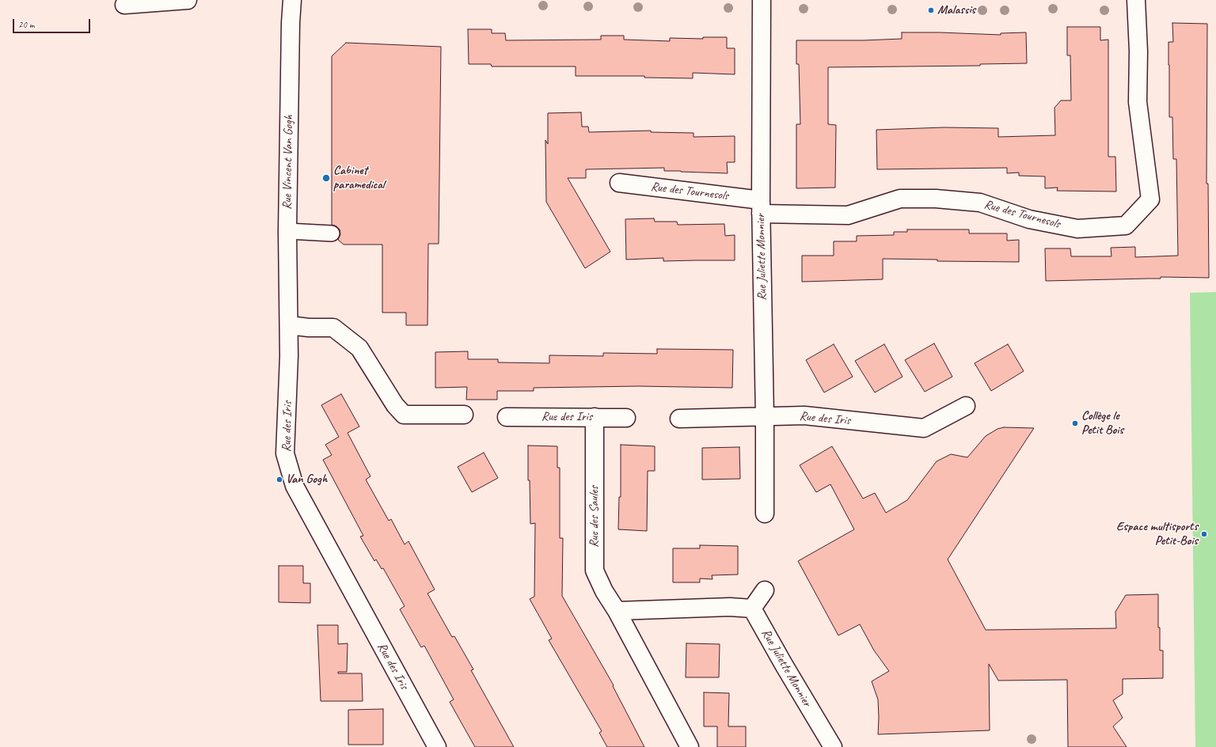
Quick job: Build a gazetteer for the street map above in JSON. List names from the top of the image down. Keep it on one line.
{"streets":{"street":["Rue Vincent Van Gogh","Rue des Tournesols","Rue Juliette Monnier","Rue des Iris","Rue des Saules"]},"crossings":[["Rue Vincent Van Gogh","Rue des Iris"],["Rue des Tournesols","Rue Juliette Monnier"],["Rue Juliette Monnier","Rue des Iris"],["Rue des Iris","Rue des Saules"]],"places":["Malassis","Cabinet paramedical","Collège le Petit Bois","Van Gogh","Espace multisports Petit-Bois"],"scale_bar":"20 m"}
